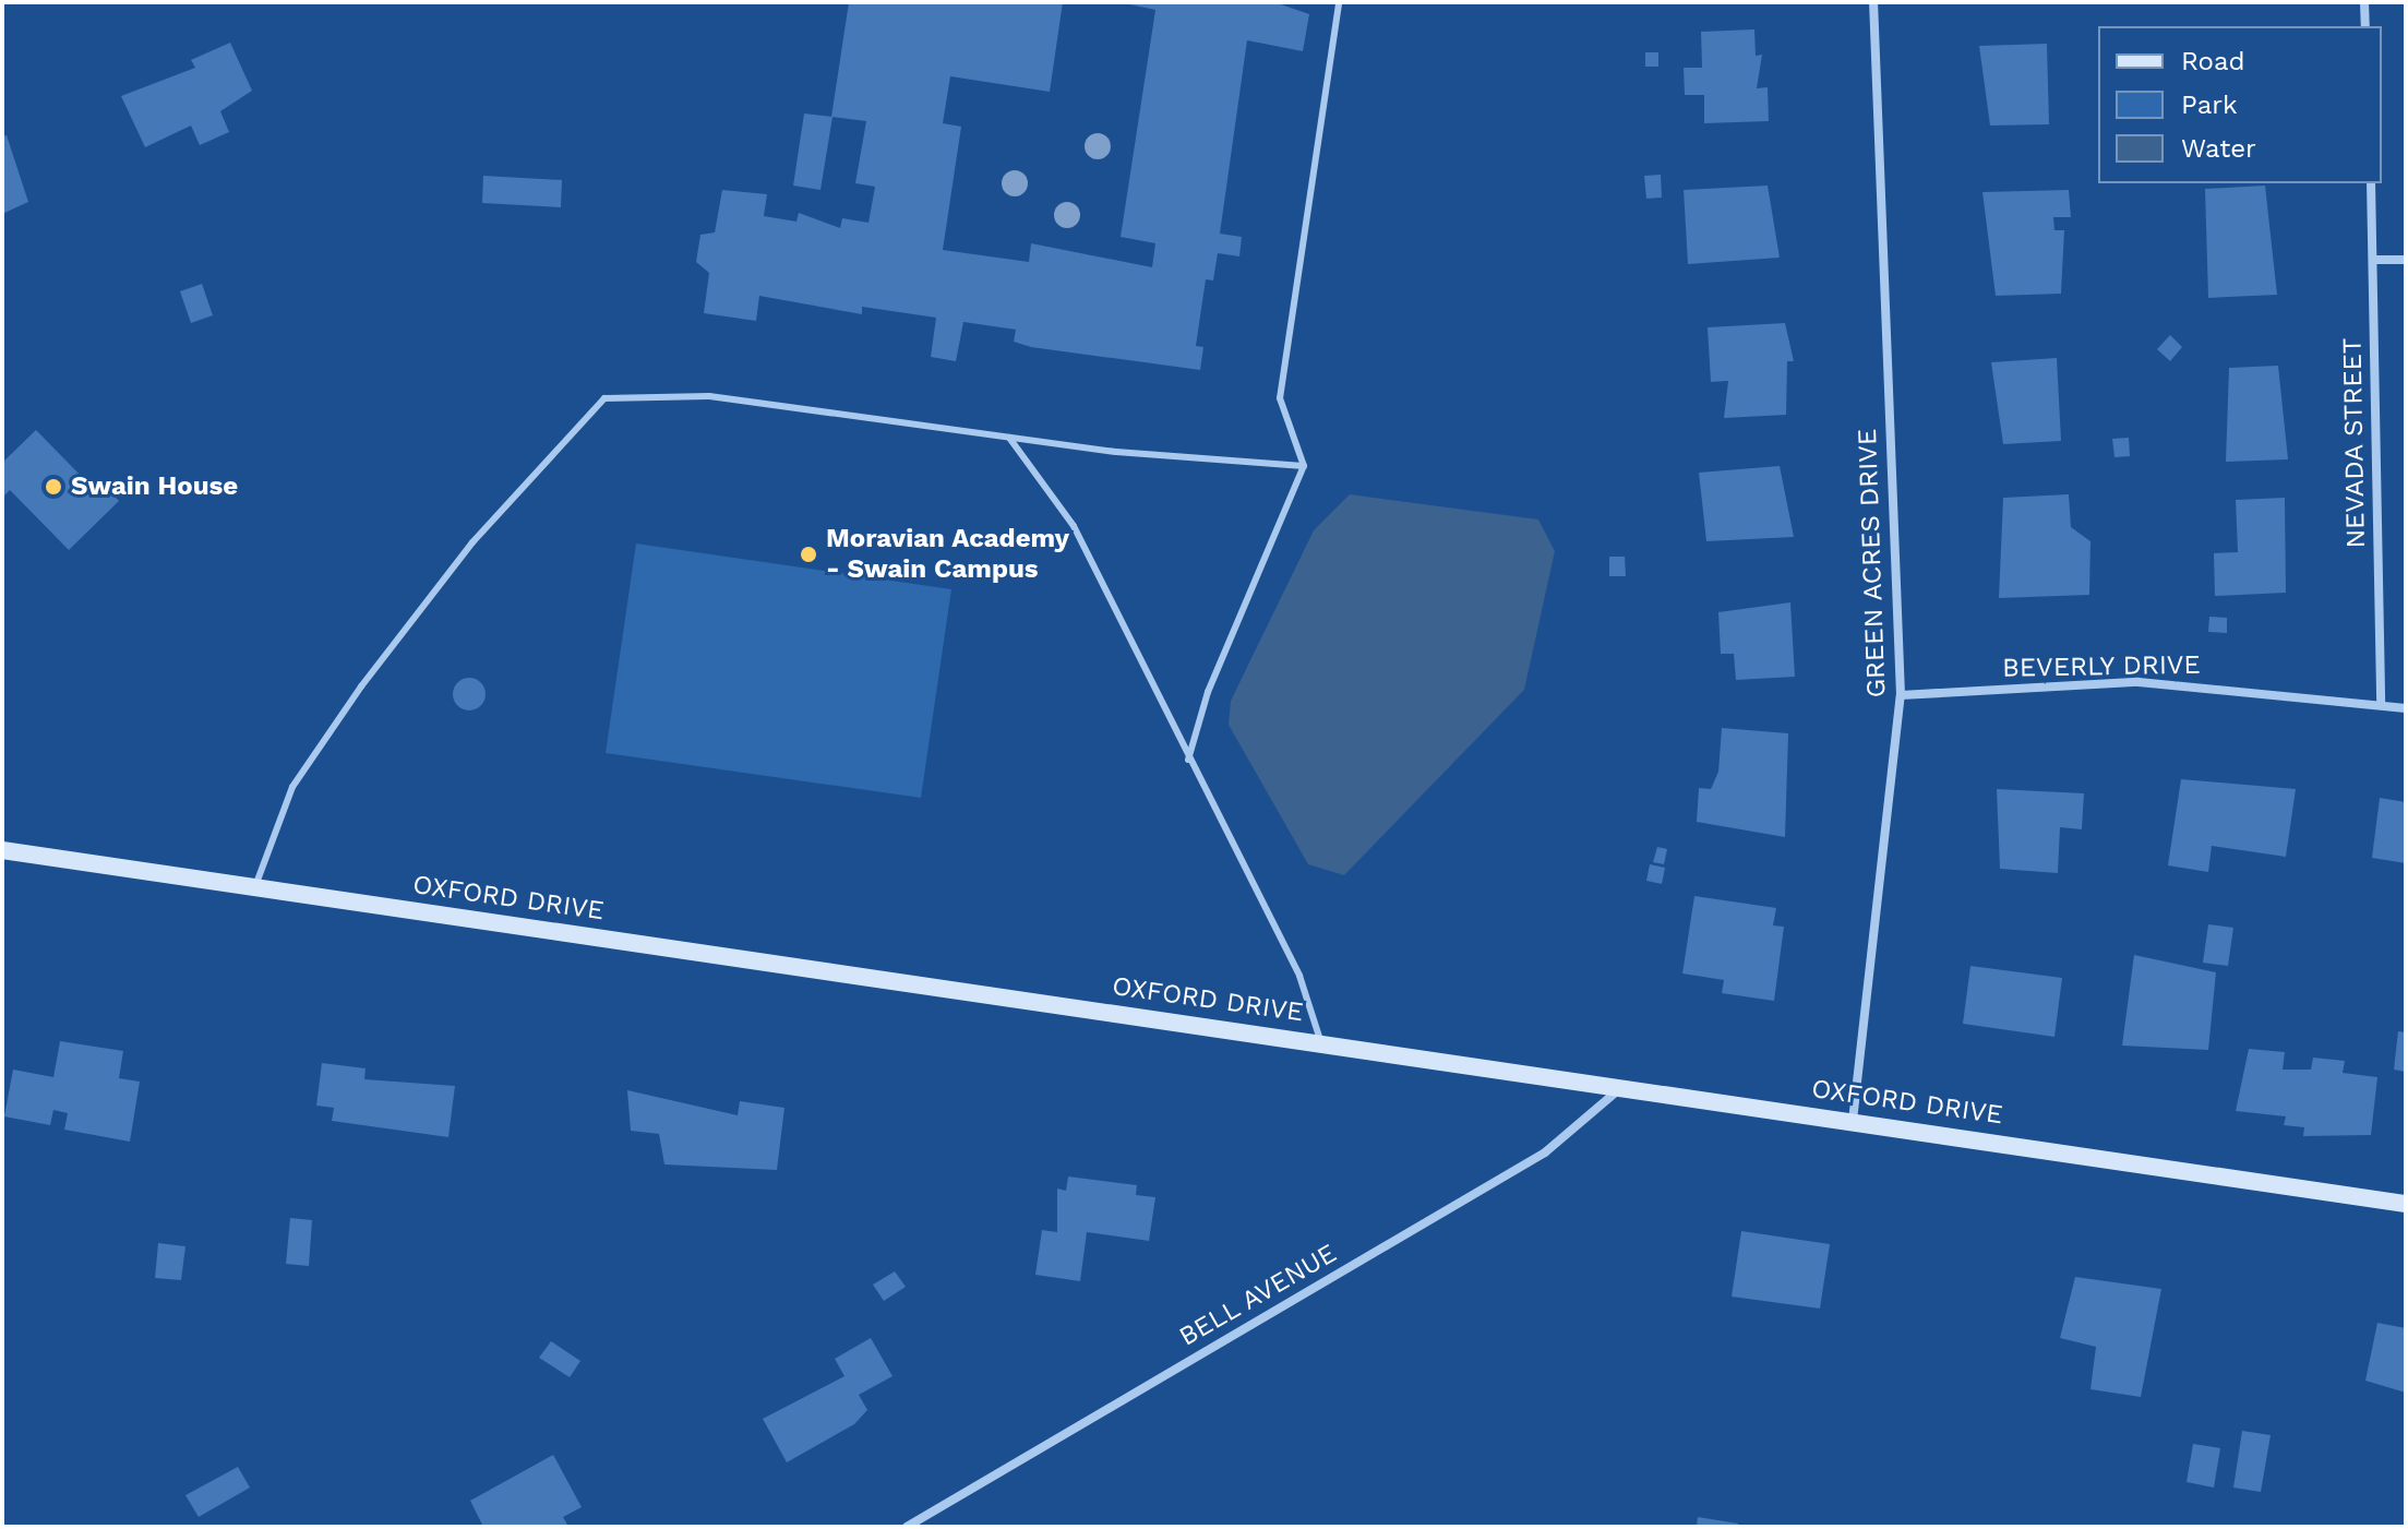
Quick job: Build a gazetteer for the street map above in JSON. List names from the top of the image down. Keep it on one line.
{"streets":{"main road":["OXFORD DRIVE"],"street":["NEVADA STREET","GREEN ACRES DRIVE","BEVERLY DRIVE","BELL AVENUE"]},"crossings":[["NEVADA STREET","BEVERLY DRIVE"],["GREEN ACRES DRIVE","BEVERLY DRIVE"],["GREEN ACRES DRIVE","OXFORD DRIVE"],["OXFORD DRIVE","BELL AVENUE"]],"places":["Swain House","Moravian Academy - Swain Campus"],"legend":["Road","Park","Water"]}
